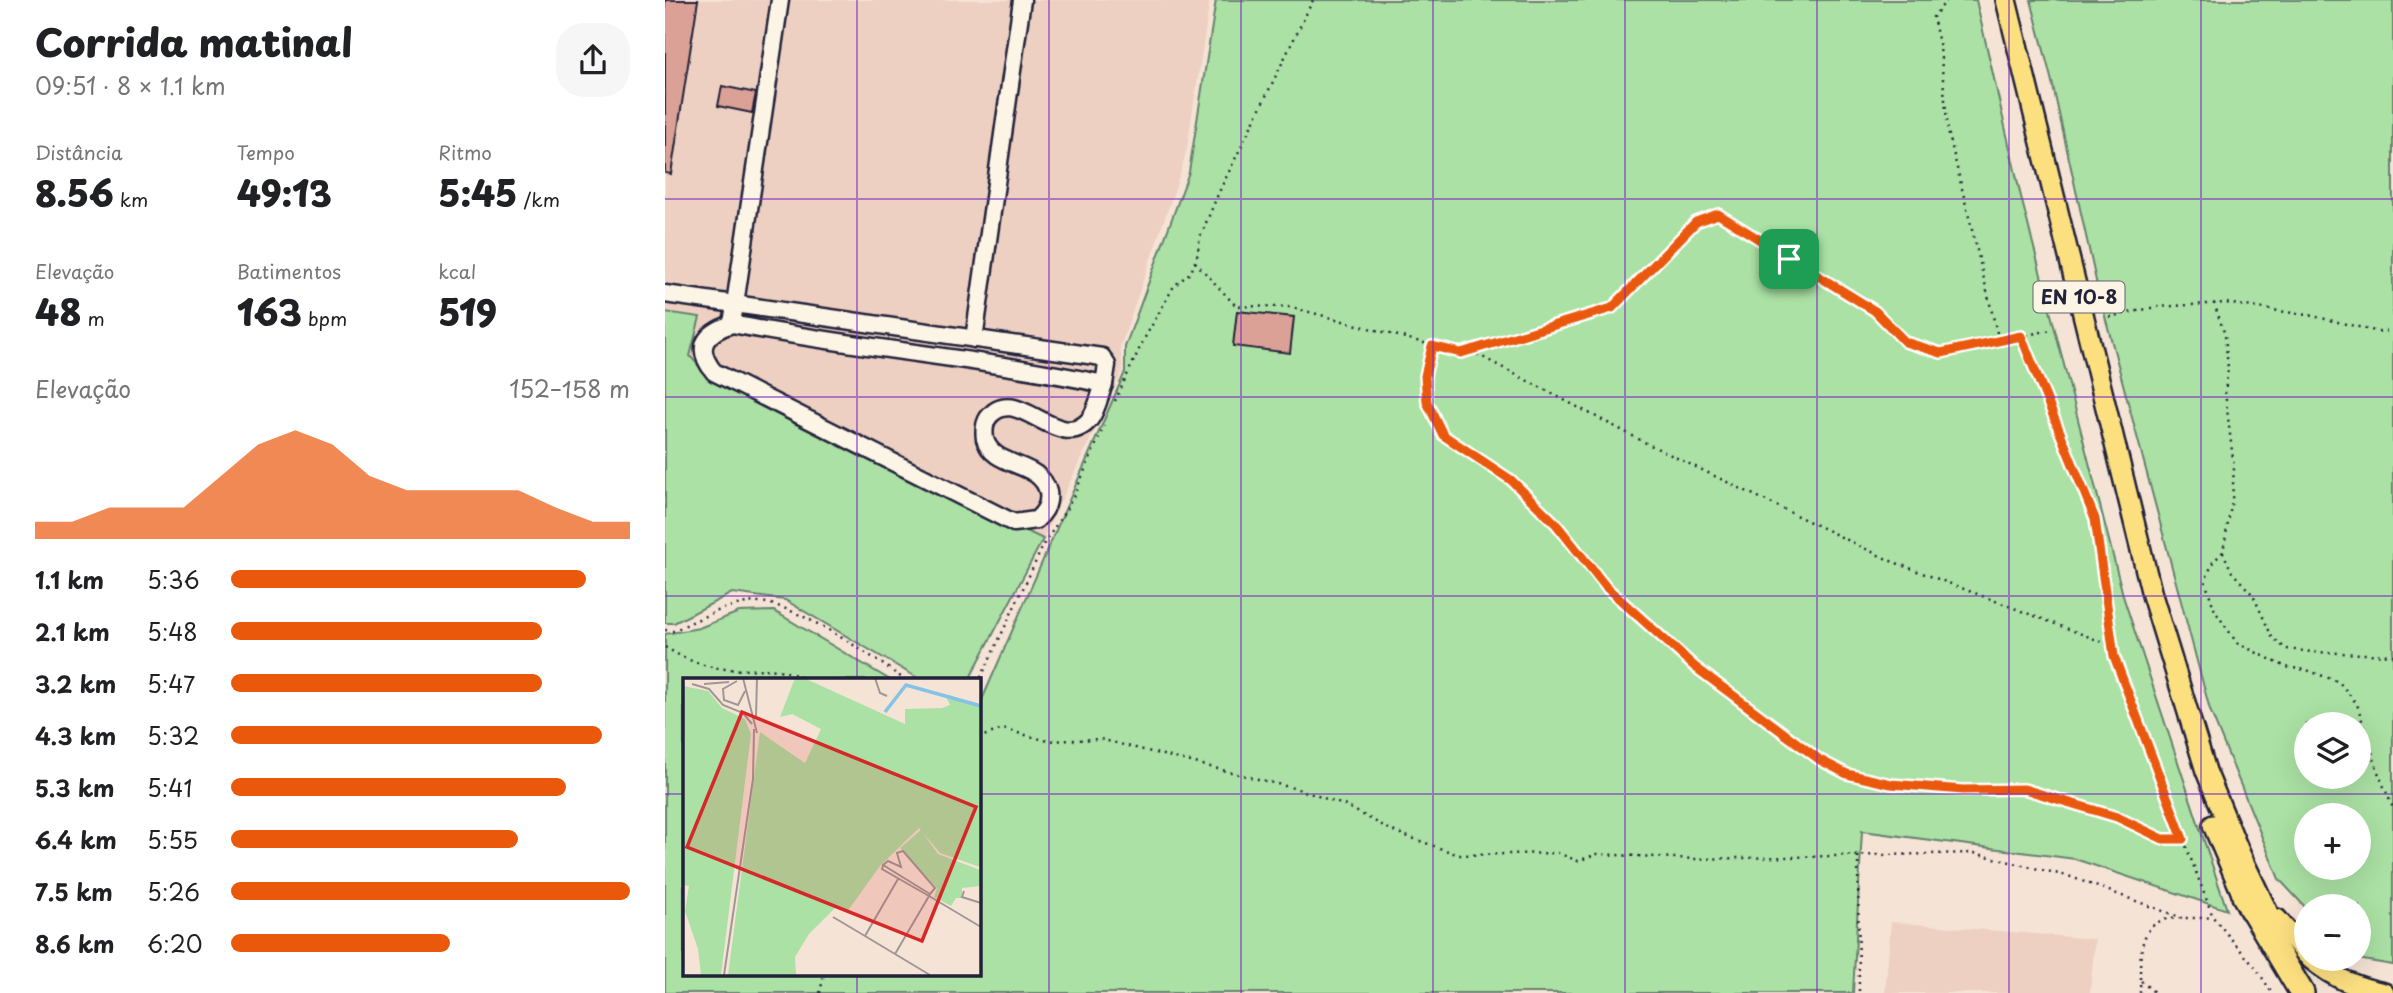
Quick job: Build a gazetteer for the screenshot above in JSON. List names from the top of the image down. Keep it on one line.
{"streets":{"highway":["EN 10-8"]},"page":{"heading":["Corrida matinal","09:51 · 8 × 1.1 km"],"stats":[["Distância","8.56 km"],["Tempo","49:13"],["Ritmo","5:45 /km"],["Elevação","48 m"],["Batimentos","163 bpm"],["kcal","519"]],"chart":["Elevação","152–158 m"],"list":[{"name":"1.1 km","note":"5:36"},{"name":"2.1 km","note":"5:48"},{"name":"3.2 km","note":"5:47"},{"name":"4.3 km","note":"5:32"},{"name":"5.3 km","note":"5:41"},{"name":"6.4 km","note":"5:55"},{"name":"7.5 km","note":"5:26"},{"name":"8.6 km","note":"6:20"}],"map_buttons":["+","−"]}}
